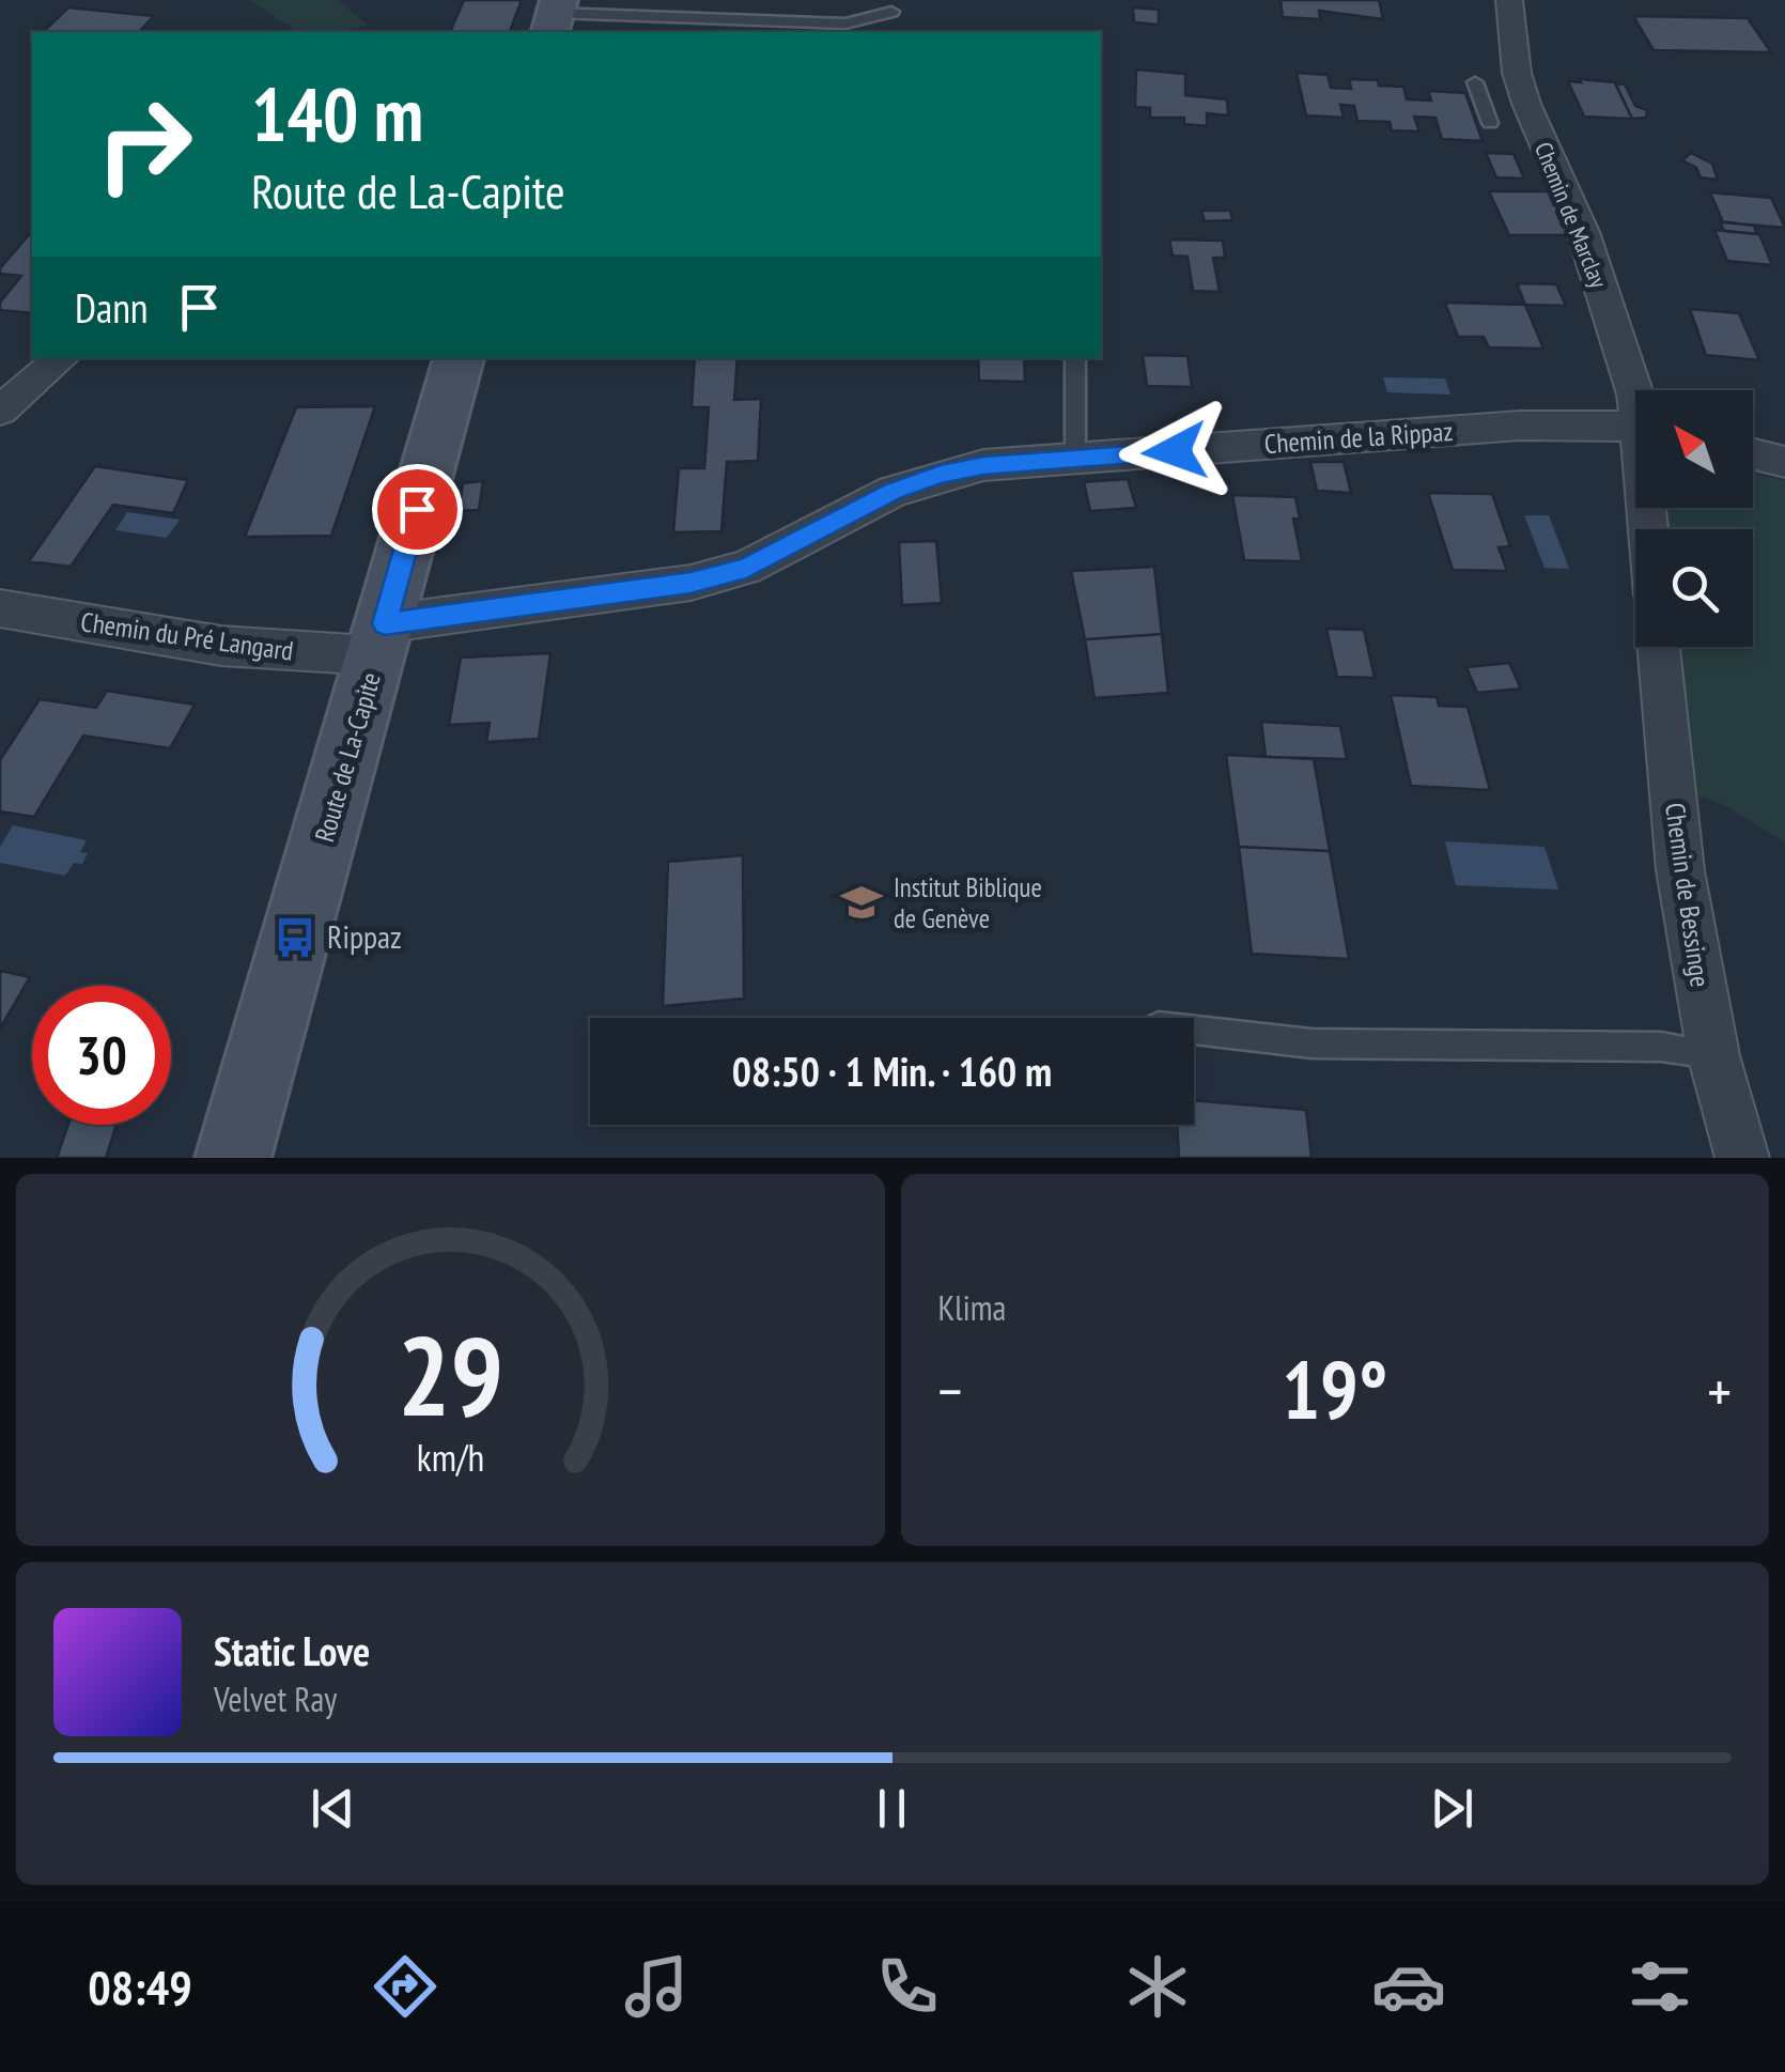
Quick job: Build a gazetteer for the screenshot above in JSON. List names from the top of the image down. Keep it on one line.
{"streets":{"street":["Chemin de Marclay","Chemin de la Rippaz","Chemin du Pré Langard","Route de La-Capite","Chemin de Bessinge"]},"crossings":[["Chemin de la Rippaz","Chemin du Pré Langard"],["Chemin de la Rippaz","Route de La-Capite"],["Chemin du Pré Langard","Route de La-Capite"]],"places":{"school or university":["Institut Biblique de Genève"],"bus stop":["Rippaz"]},"north":"top left","page":{"turn":["140 m","Route de La-Capite"],"then":"Dann","limit":"30","trip":"08:50 · 1 Min. · 160 m","tile":"Klima","heat":["−","19°","+"],"song":["Static Love","Velvet Ray"],"tabs":"08:49","gauge":["29","km/h"]}}
